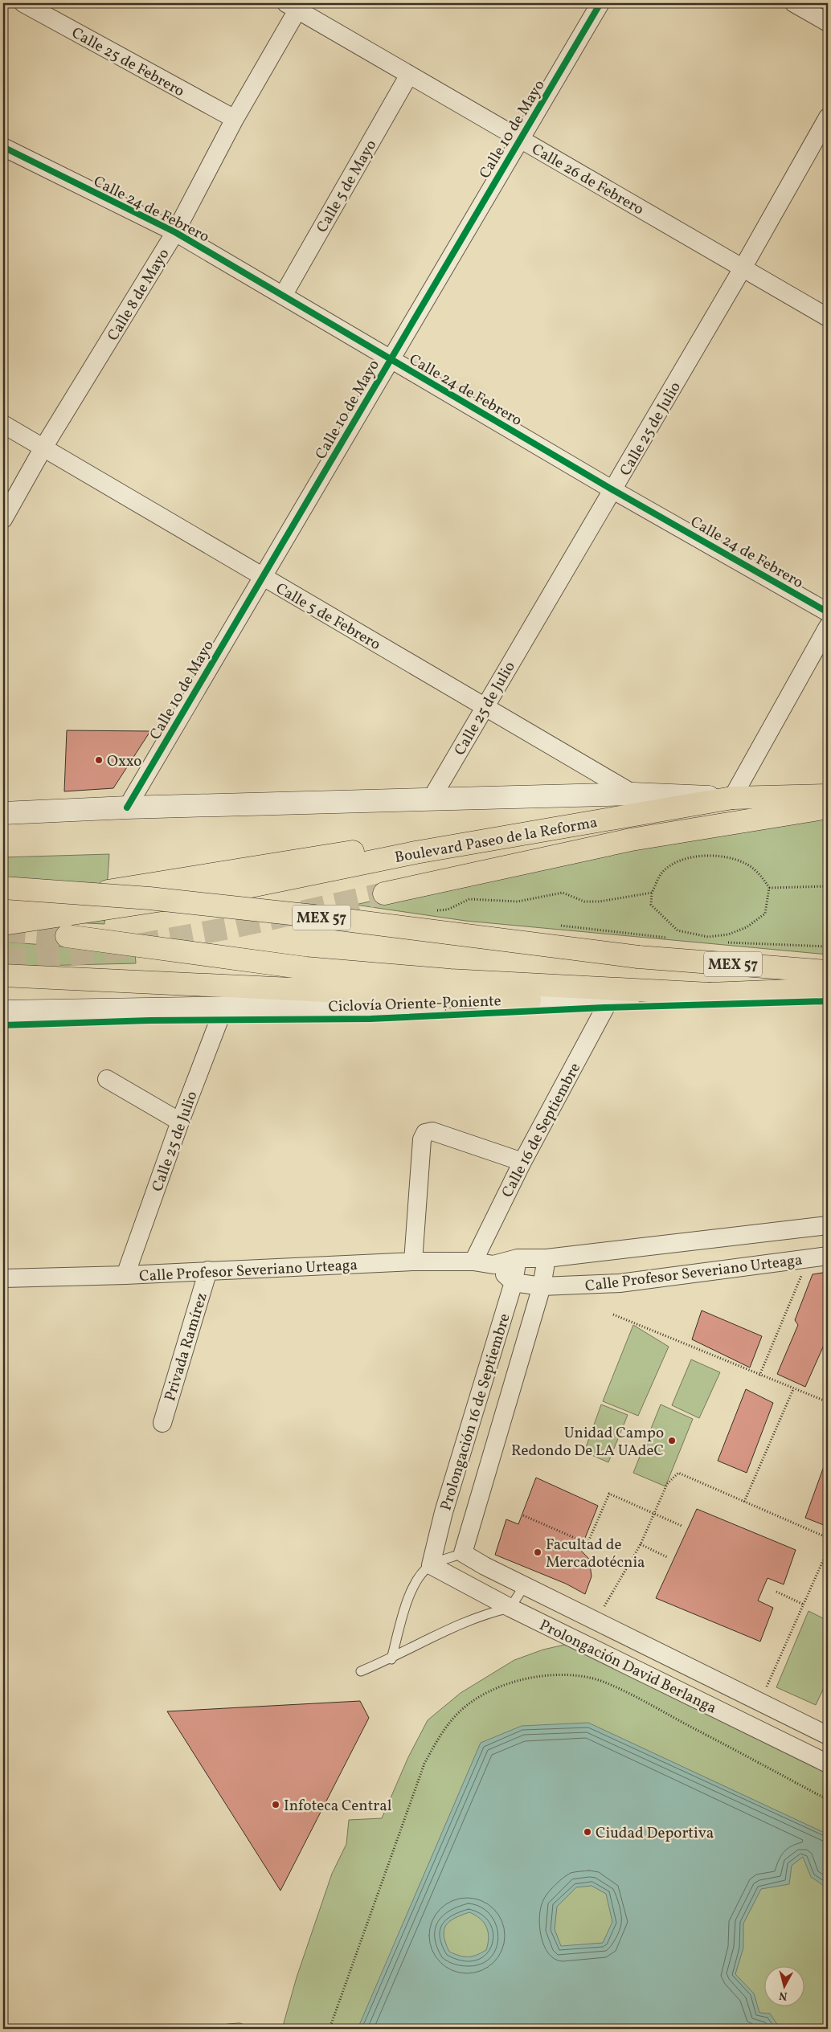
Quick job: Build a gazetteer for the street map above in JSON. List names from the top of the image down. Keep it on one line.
{"streets":{"main road":["Boulevard Paseo de la Reforma","MEX 57"],"street":["Calle 25 de Febrero","Calle 10 de Mayo","Calle 26 de Febrero","Calle 5 de Mayo","Calle 24 de Febrero","Calle 8 de Mayo","Calle 25 de Julio","Calle 5 de Febrero","Calle 16 de Septiembre","Calle Profesor Severiano Urteaga","Privada Ramírez","Prolongación 16 de Septiembre","Prolongación David Berlanga"],"cycle path":["Ciclovía Oriente-Poniente"]},"crossings":[["Calle 25 de Febrero","Calle 8 de Mayo"],["Calle 10 de Mayo","Calle 26 de Febrero"],["Calle 10 de Mayo","Calle 24 de Febrero"],["Calle 10 de Mayo","Calle 5 de Febrero"],["Calle 26 de Febrero","Calle 5 de Mayo"],["Calle 26 de Febrero","Calle 8 de Mayo"],["Calle 26 de Febrero","Calle 25 de Julio"],["Calle 5 de Mayo","Calle 24 de Febrero"],["Calle 24 de Febrero","Calle 8 de Mayo"],["Calle 24 de Febrero","Calle 25 de Julio"],["Calle 8 de Mayo","Calle 5 de Febrero"],["Calle 25 de Julio","Calle 5 de Febrero"],["Calle 25 de Julio","Calle Profesor Severiano Urteaga"],["Calle 16 de Septiembre","Calle Profesor Severiano Urteaga"],["Calle Profesor Severiano Urteaga","Privada Ramírez"],["Calle Profesor Severiano Urteaga","Prolongación 16 de Septiembre"],["Prolongación 16 de Septiembre","Prolongación David Berlanga"]],"places":["Oxxo","Unidad Campo Redondo De LA UAdeC","Facultad de Mercadotécnia","Infoteca Central","Ciudad Deportiva"],"north":"bottom"}
